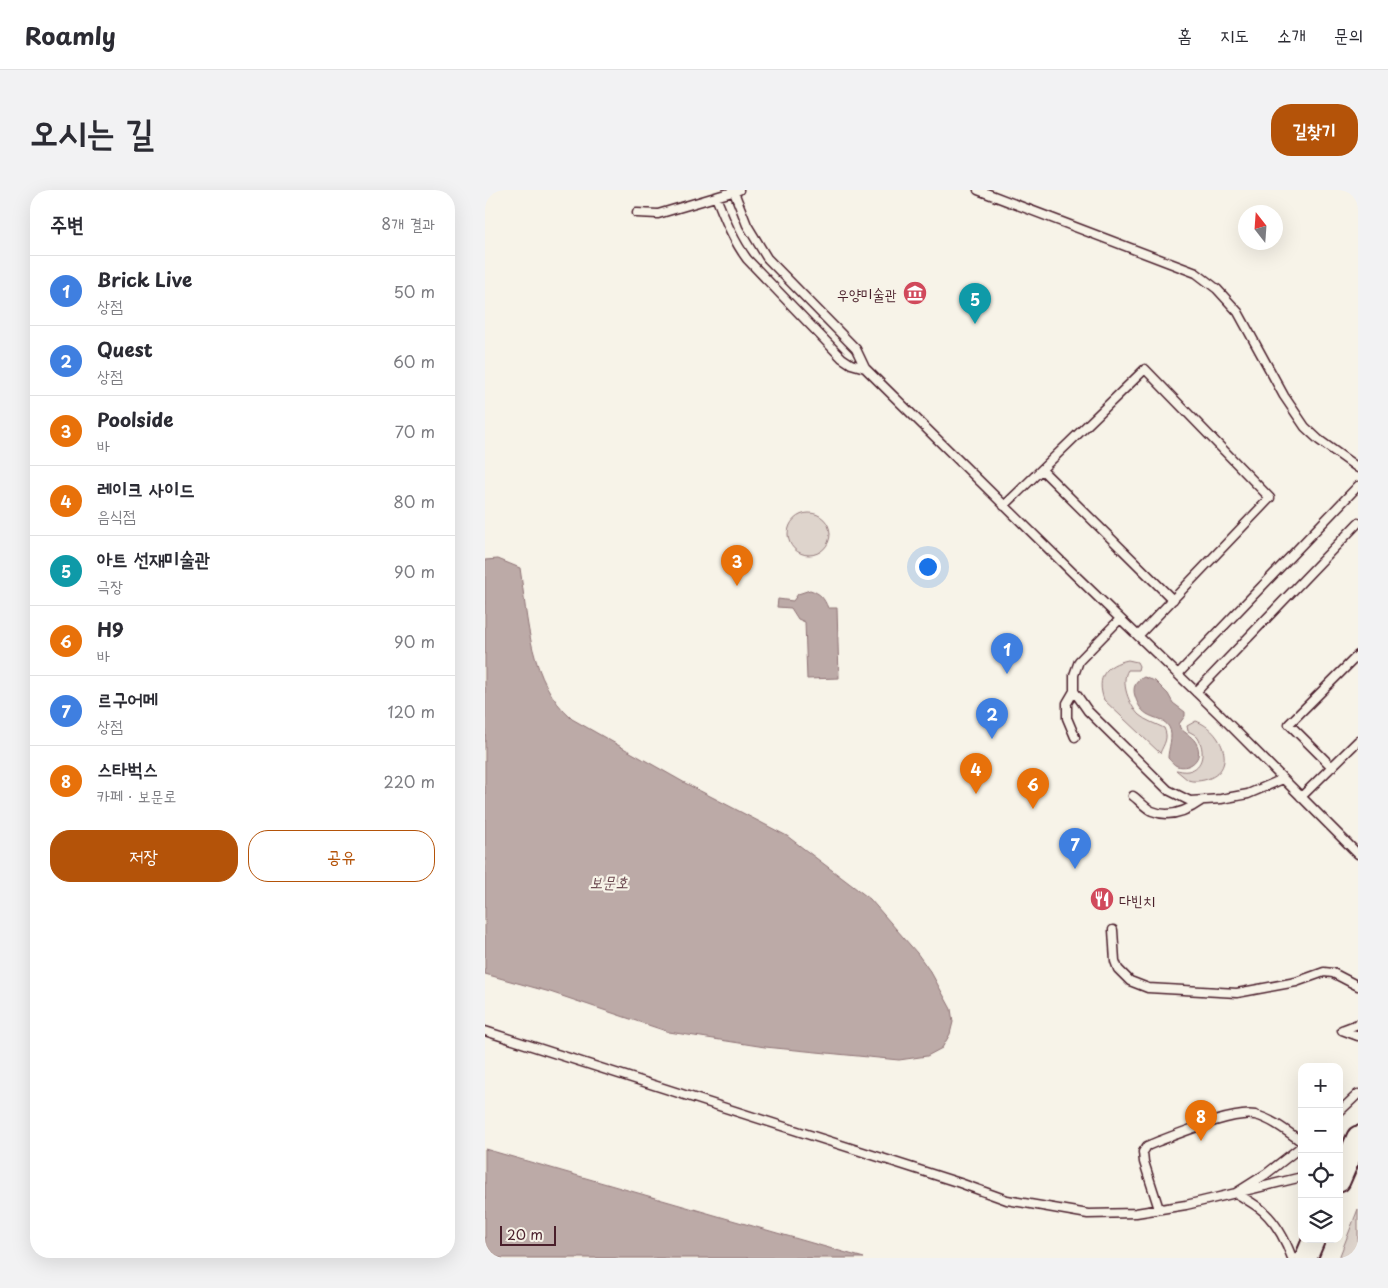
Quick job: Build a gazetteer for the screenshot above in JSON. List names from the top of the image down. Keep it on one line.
{"water":["보문호"],"places":{"museum":["우양미술관"],"restaurant":["다빈치"]},"scale_bar":"20 m","north":"top","page":{"header":"Roamly","nav":["홈","지도","소개","문의"],"title":"오시는 길","buttons":["길찾기",["저장","공유"]],"heading":["주변","8개 결과"],"list":[{"mark":"1","name":"Brick Live","note":"상점","value":"50 m"},{"mark":"2","name":"Quest","note":"상점","value":"60 m"},{"mark":"3","name":"Poolside","note":"바","value":"70 m"},{"mark":"4","name":"레이크 사이드","note":"음식점","value":"80 m"},{"mark":"5","name":"아트 선재미술관","note":"극장","value":"90 m"},{"mark":"6","name":"H9","note":"바","value":"90 m"},{"mark":"7","name":"르구어메","note":"상점","value":"120 m"},{"mark":"8","name":"스타벅스","note":"카페 · 보문로","value":"220 m"}],"pins":["5","3","1","2","4","6","7","8"],"map_buttons":["+","−"],"scale":"20 m"}}
